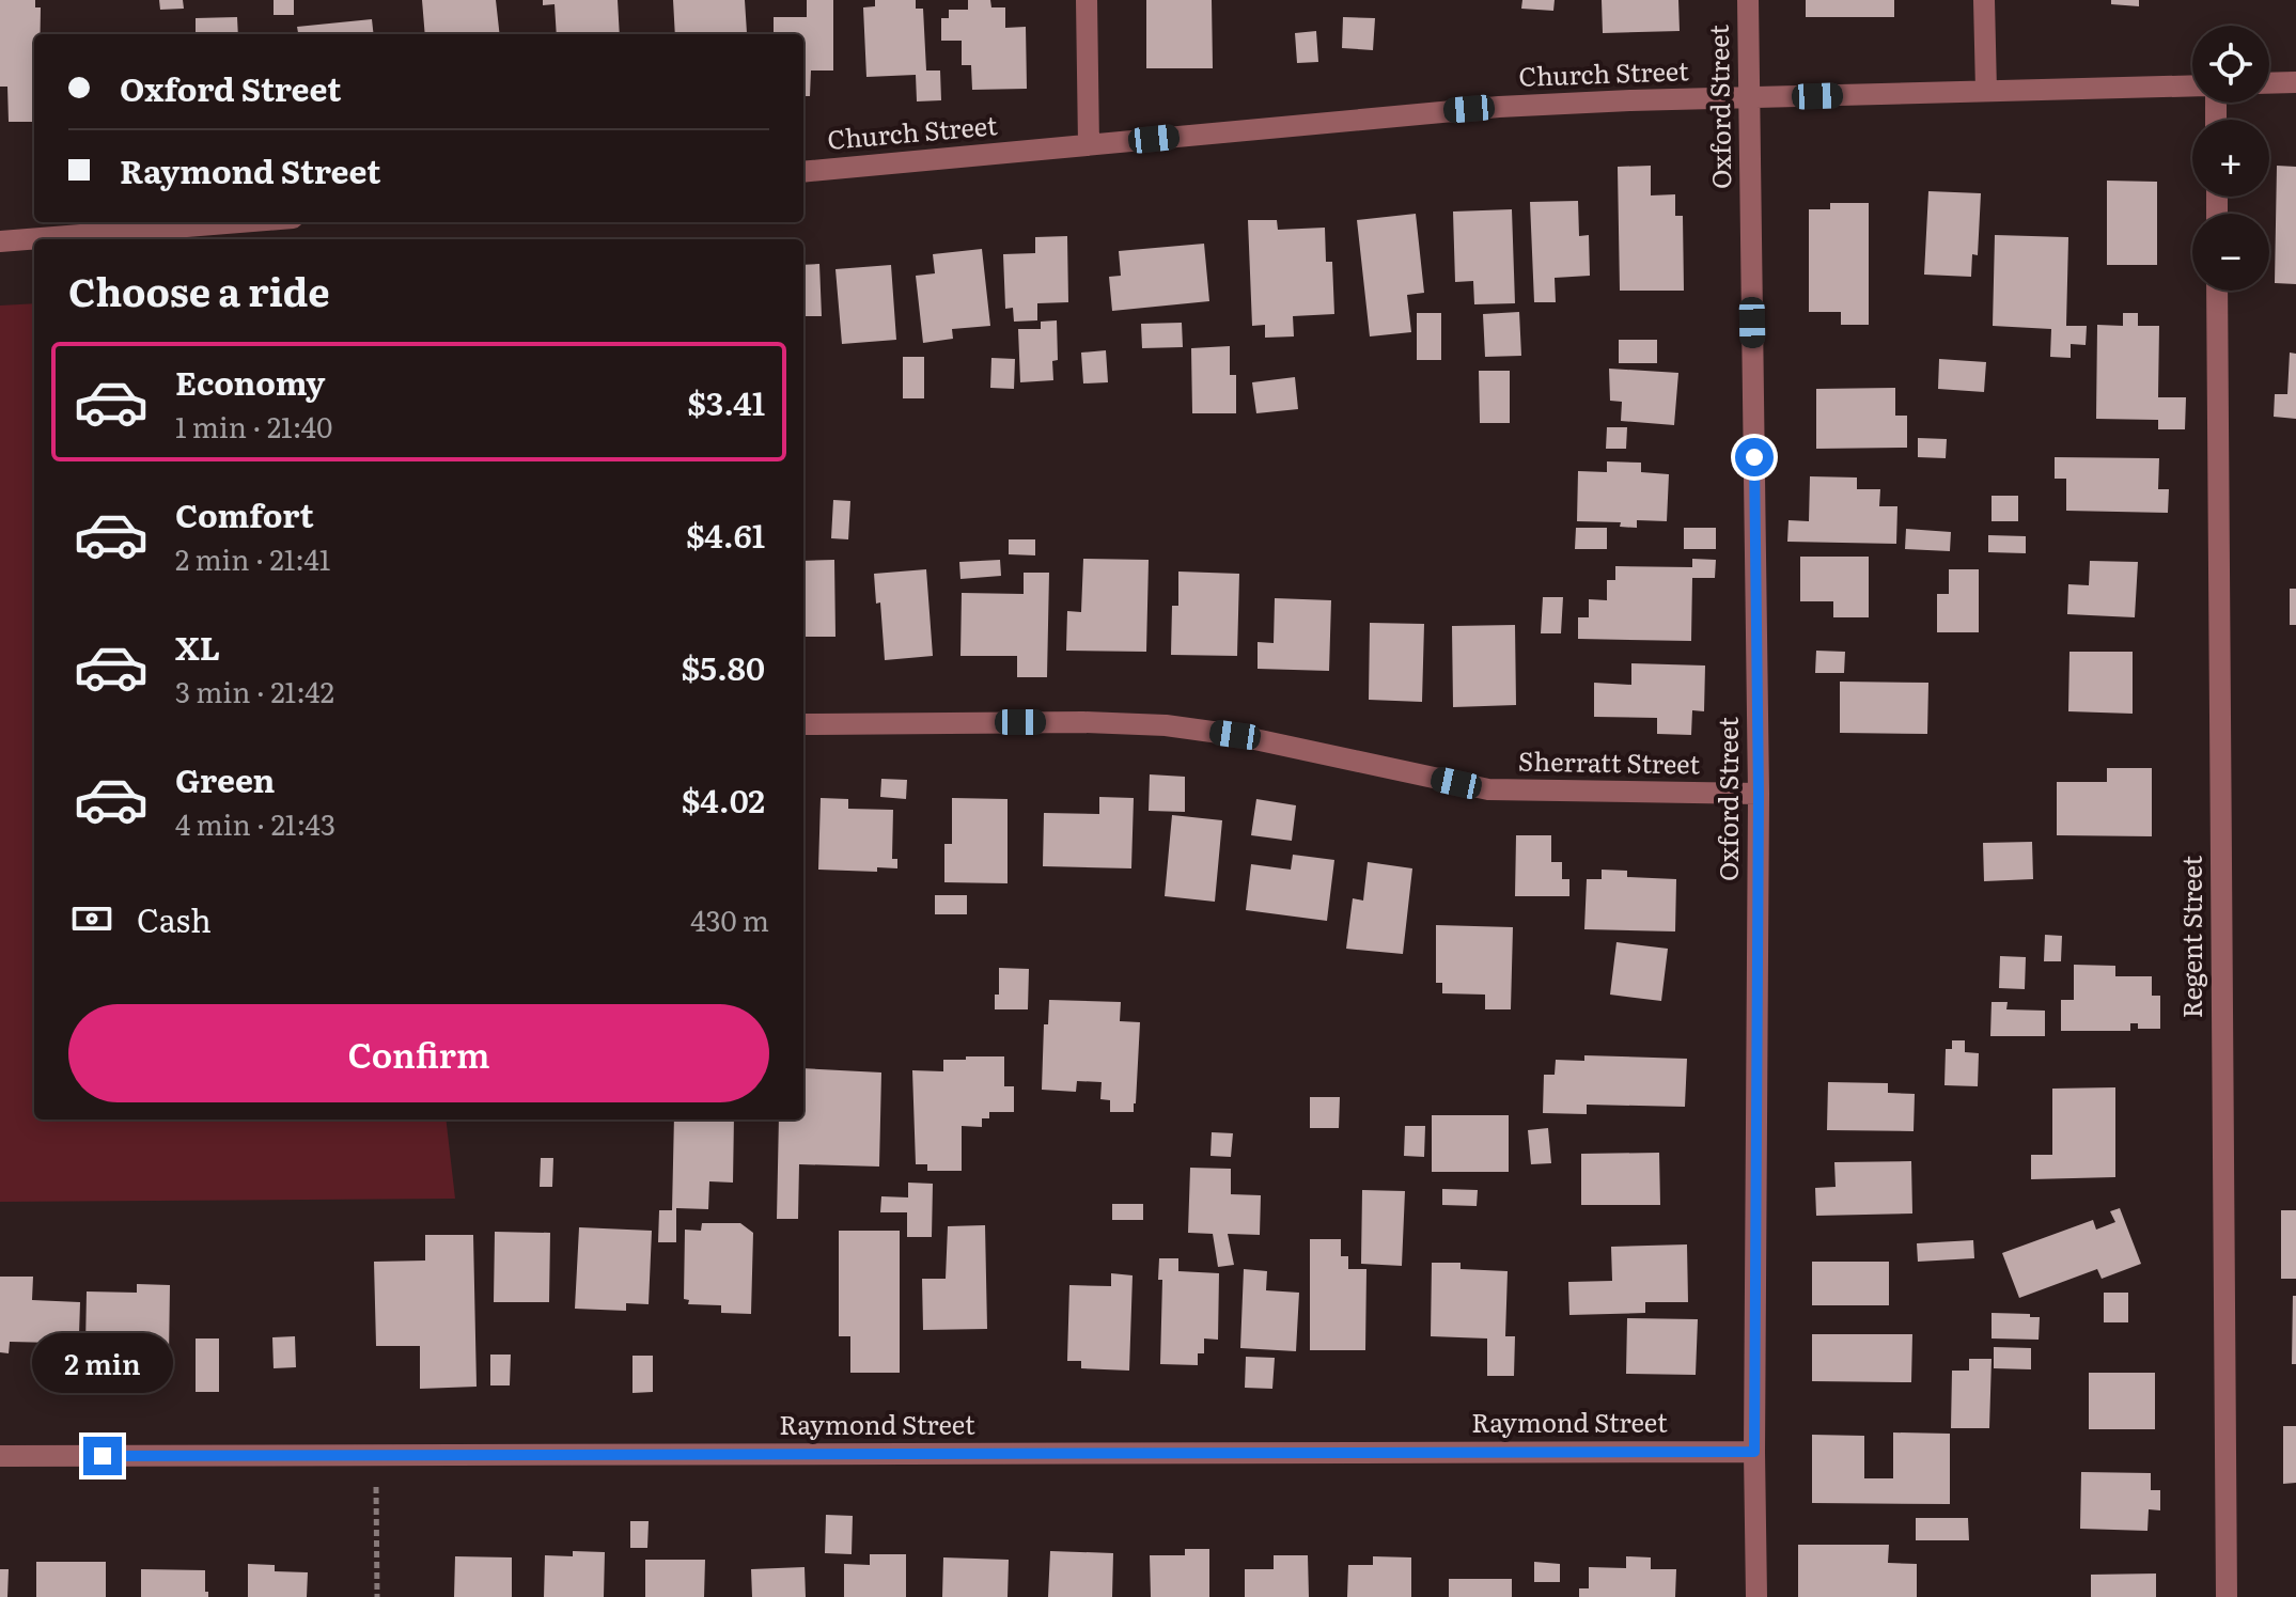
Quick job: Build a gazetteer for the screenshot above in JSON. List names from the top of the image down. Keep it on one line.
{"streets":{"street":["Church Street","Oxford Street","Sherratt Street","Regent Street","Raymond Street"]},"crossings":[["Church Street","Oxford Street"],["Oxford Street","Sherratt Street"],["Oxford Street","Raymond Street"]],"page":{"map_buttons":["+","−"],"banner":["Oxford Street","Raymond Street"],"heading":"Choose a ride","list":[{"name":"Economy","note":"1 min · 21:40","value":"$3.41"},{"name":"Comfort","note":"2 min · 21:41","value":"$4.61"},{"name":"XL","note":"3 min · 21:42","value":"$5.80"},{"name":"Green","note":"4 min · 21:43","value":"$4.02"}],"pay":["Cash","430 m"],"buttons":"Confirm","bubble":"2 min"}}
